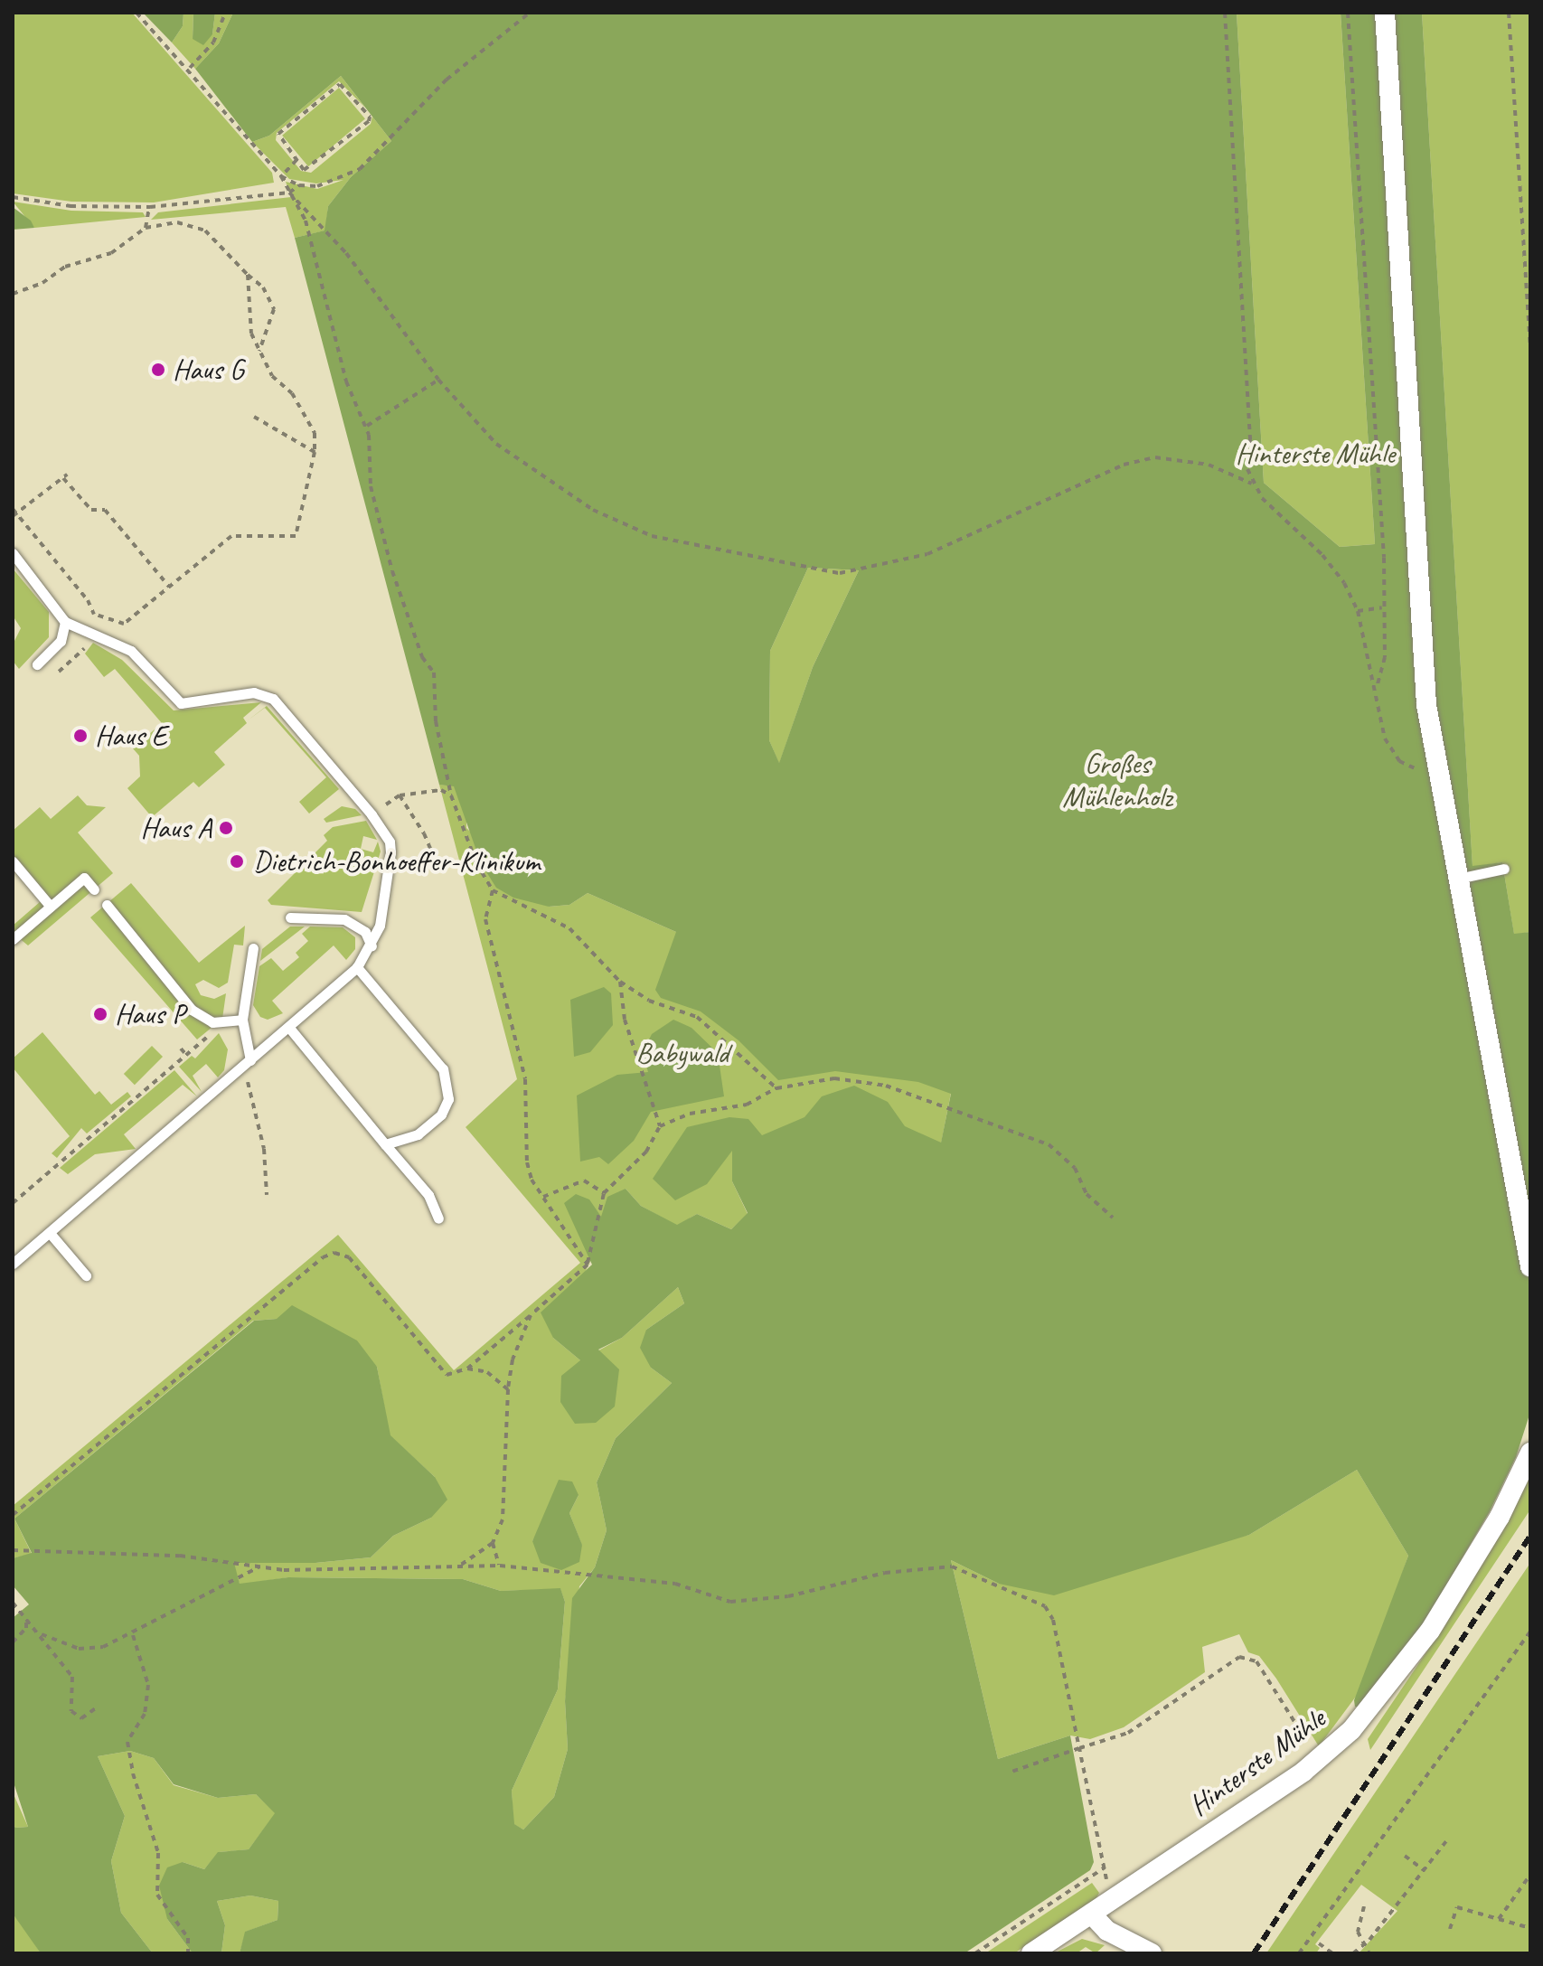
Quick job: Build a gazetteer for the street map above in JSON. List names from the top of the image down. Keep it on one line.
{"streets":{"street":["Hinterste Mühle"]},"parks":["Hinterste Mühle","Großes Mühlenholz","Babywald"],"places":["Haus G","Haus E","Haus A","Dietrich-Bonhoeffer-Klinikum","Haus P"]}
